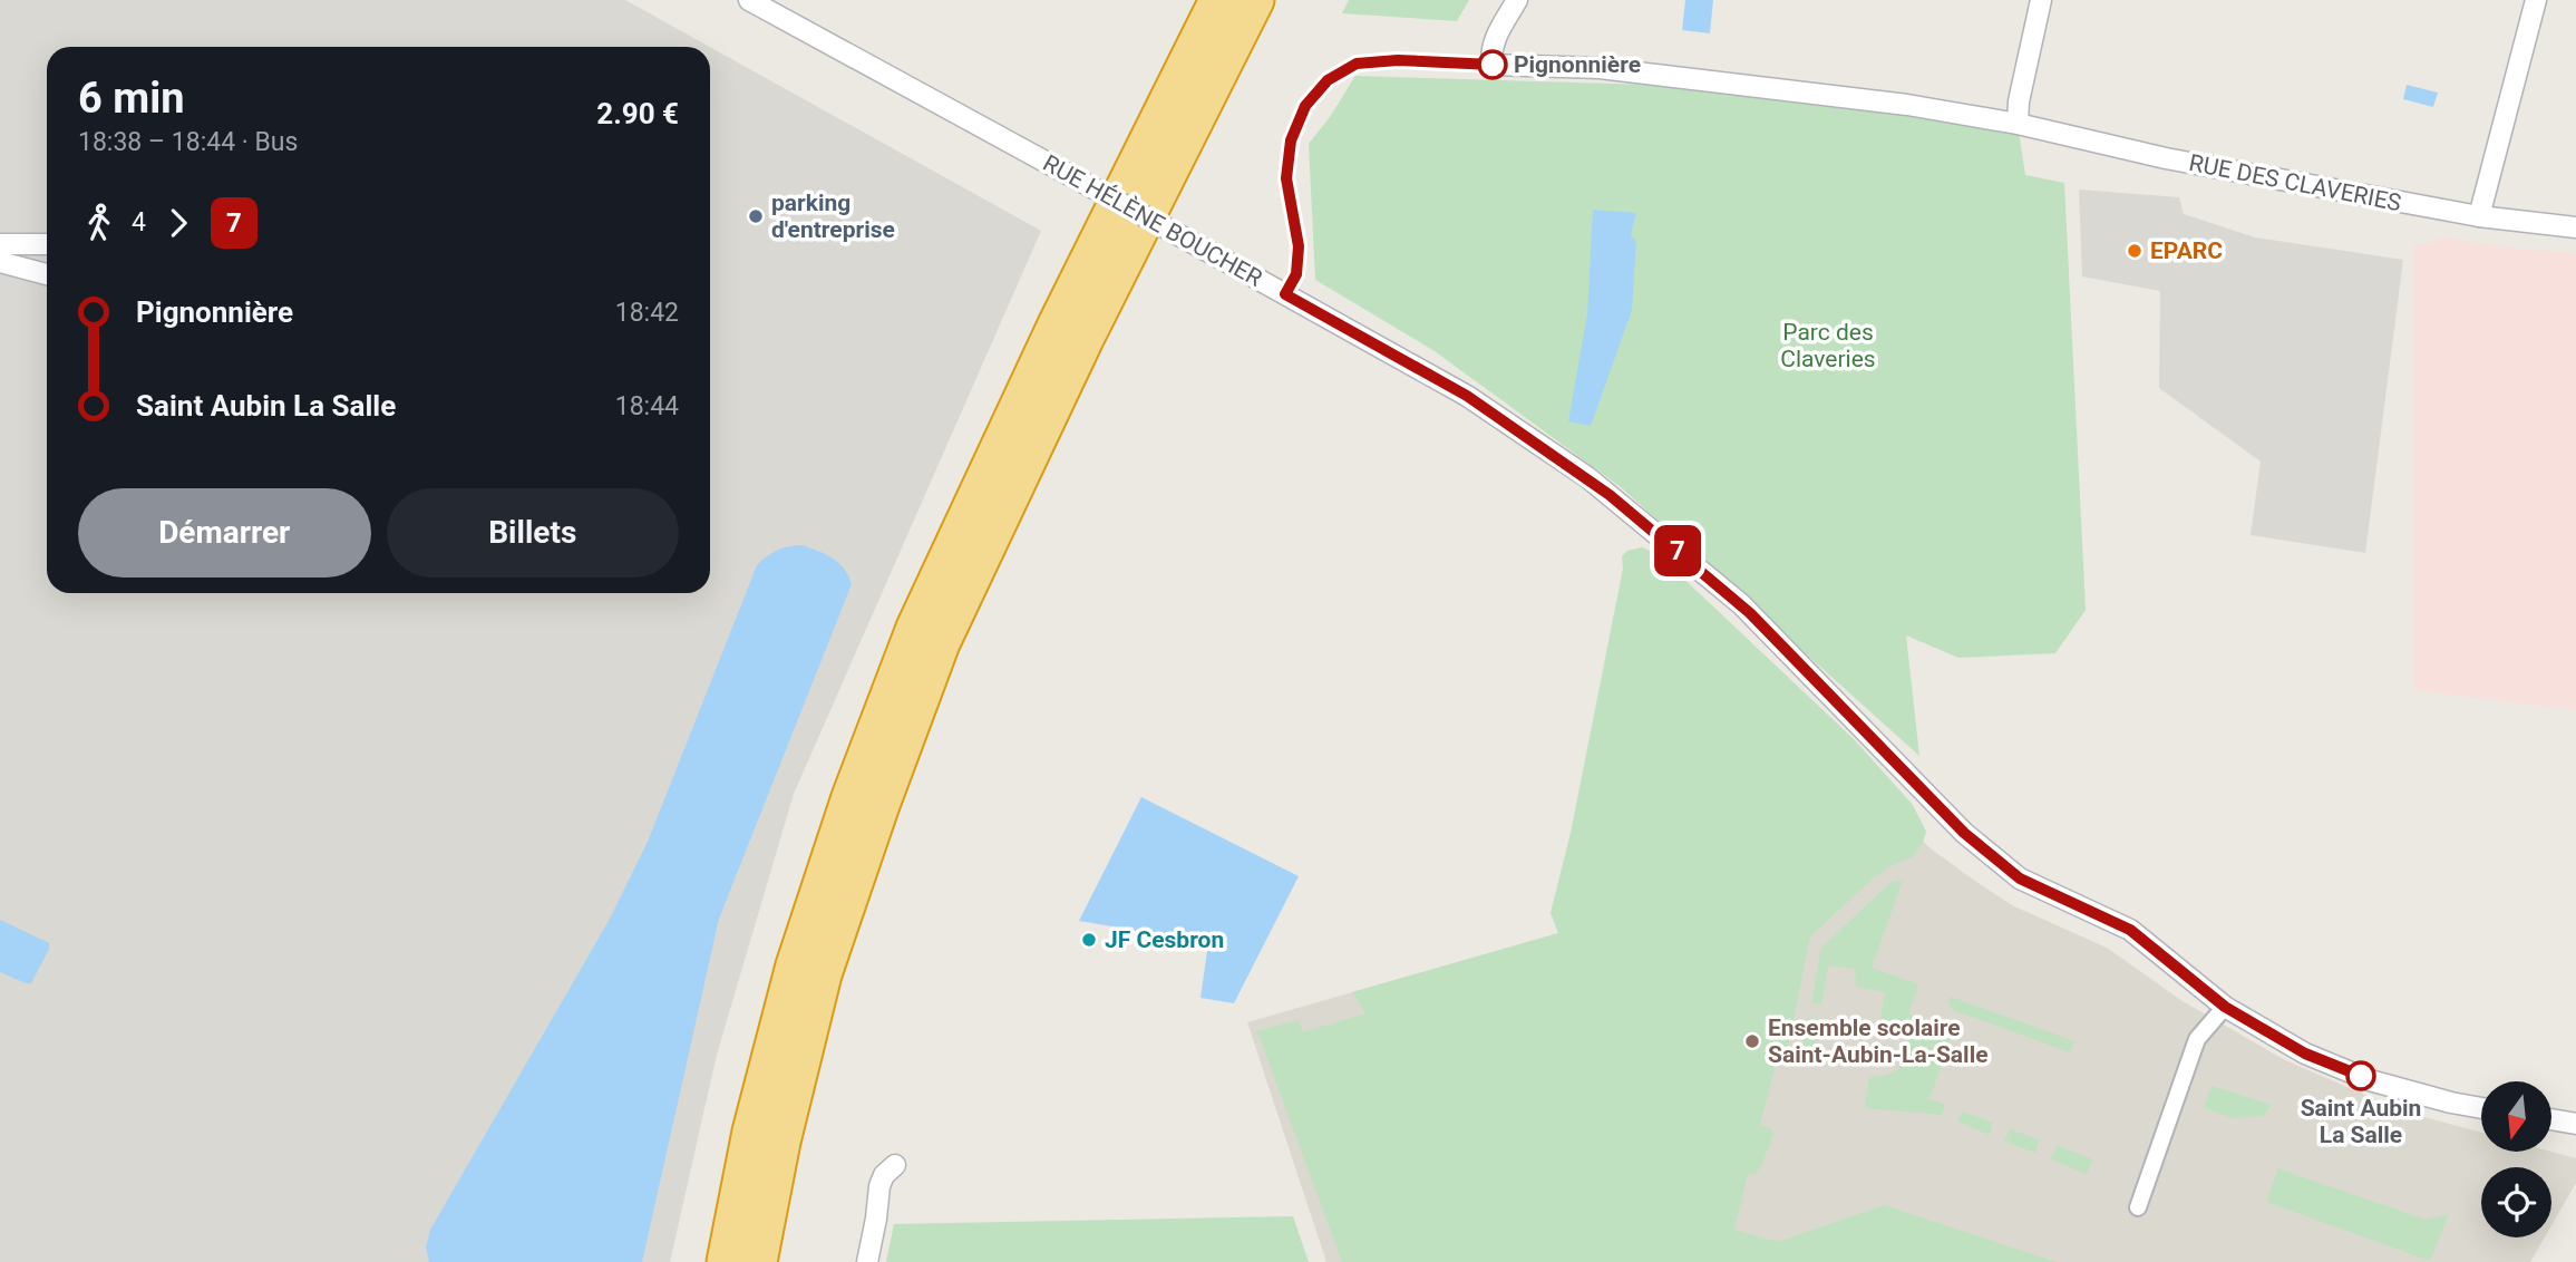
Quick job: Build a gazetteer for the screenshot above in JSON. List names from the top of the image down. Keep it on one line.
{"streets":{"street":["RUE DES CLAVERIES","RUE HÉLÈNE BOUCHER"]},"parks":["Parc des Claveries"],"places":["Pignonnière","parking d'entreprise","EPARC","JF Cesbron","Ensemble scolaire Saint-Aubin-La-Salle","Saint Aubin La Salle"],"lines":["bus line 7"],"north":"bottom","page":{"on_map":"7","heading":["6 min","18:38 – 18:44 · Bus","2.90 €"],"legs":["4","7"],"list":[{"name":"Pignonnière","value":"18:42"},{"name":"Saint Aubin La Salle","value":"18:44"}],"buttons":["Démarrer","Billets"]}}
